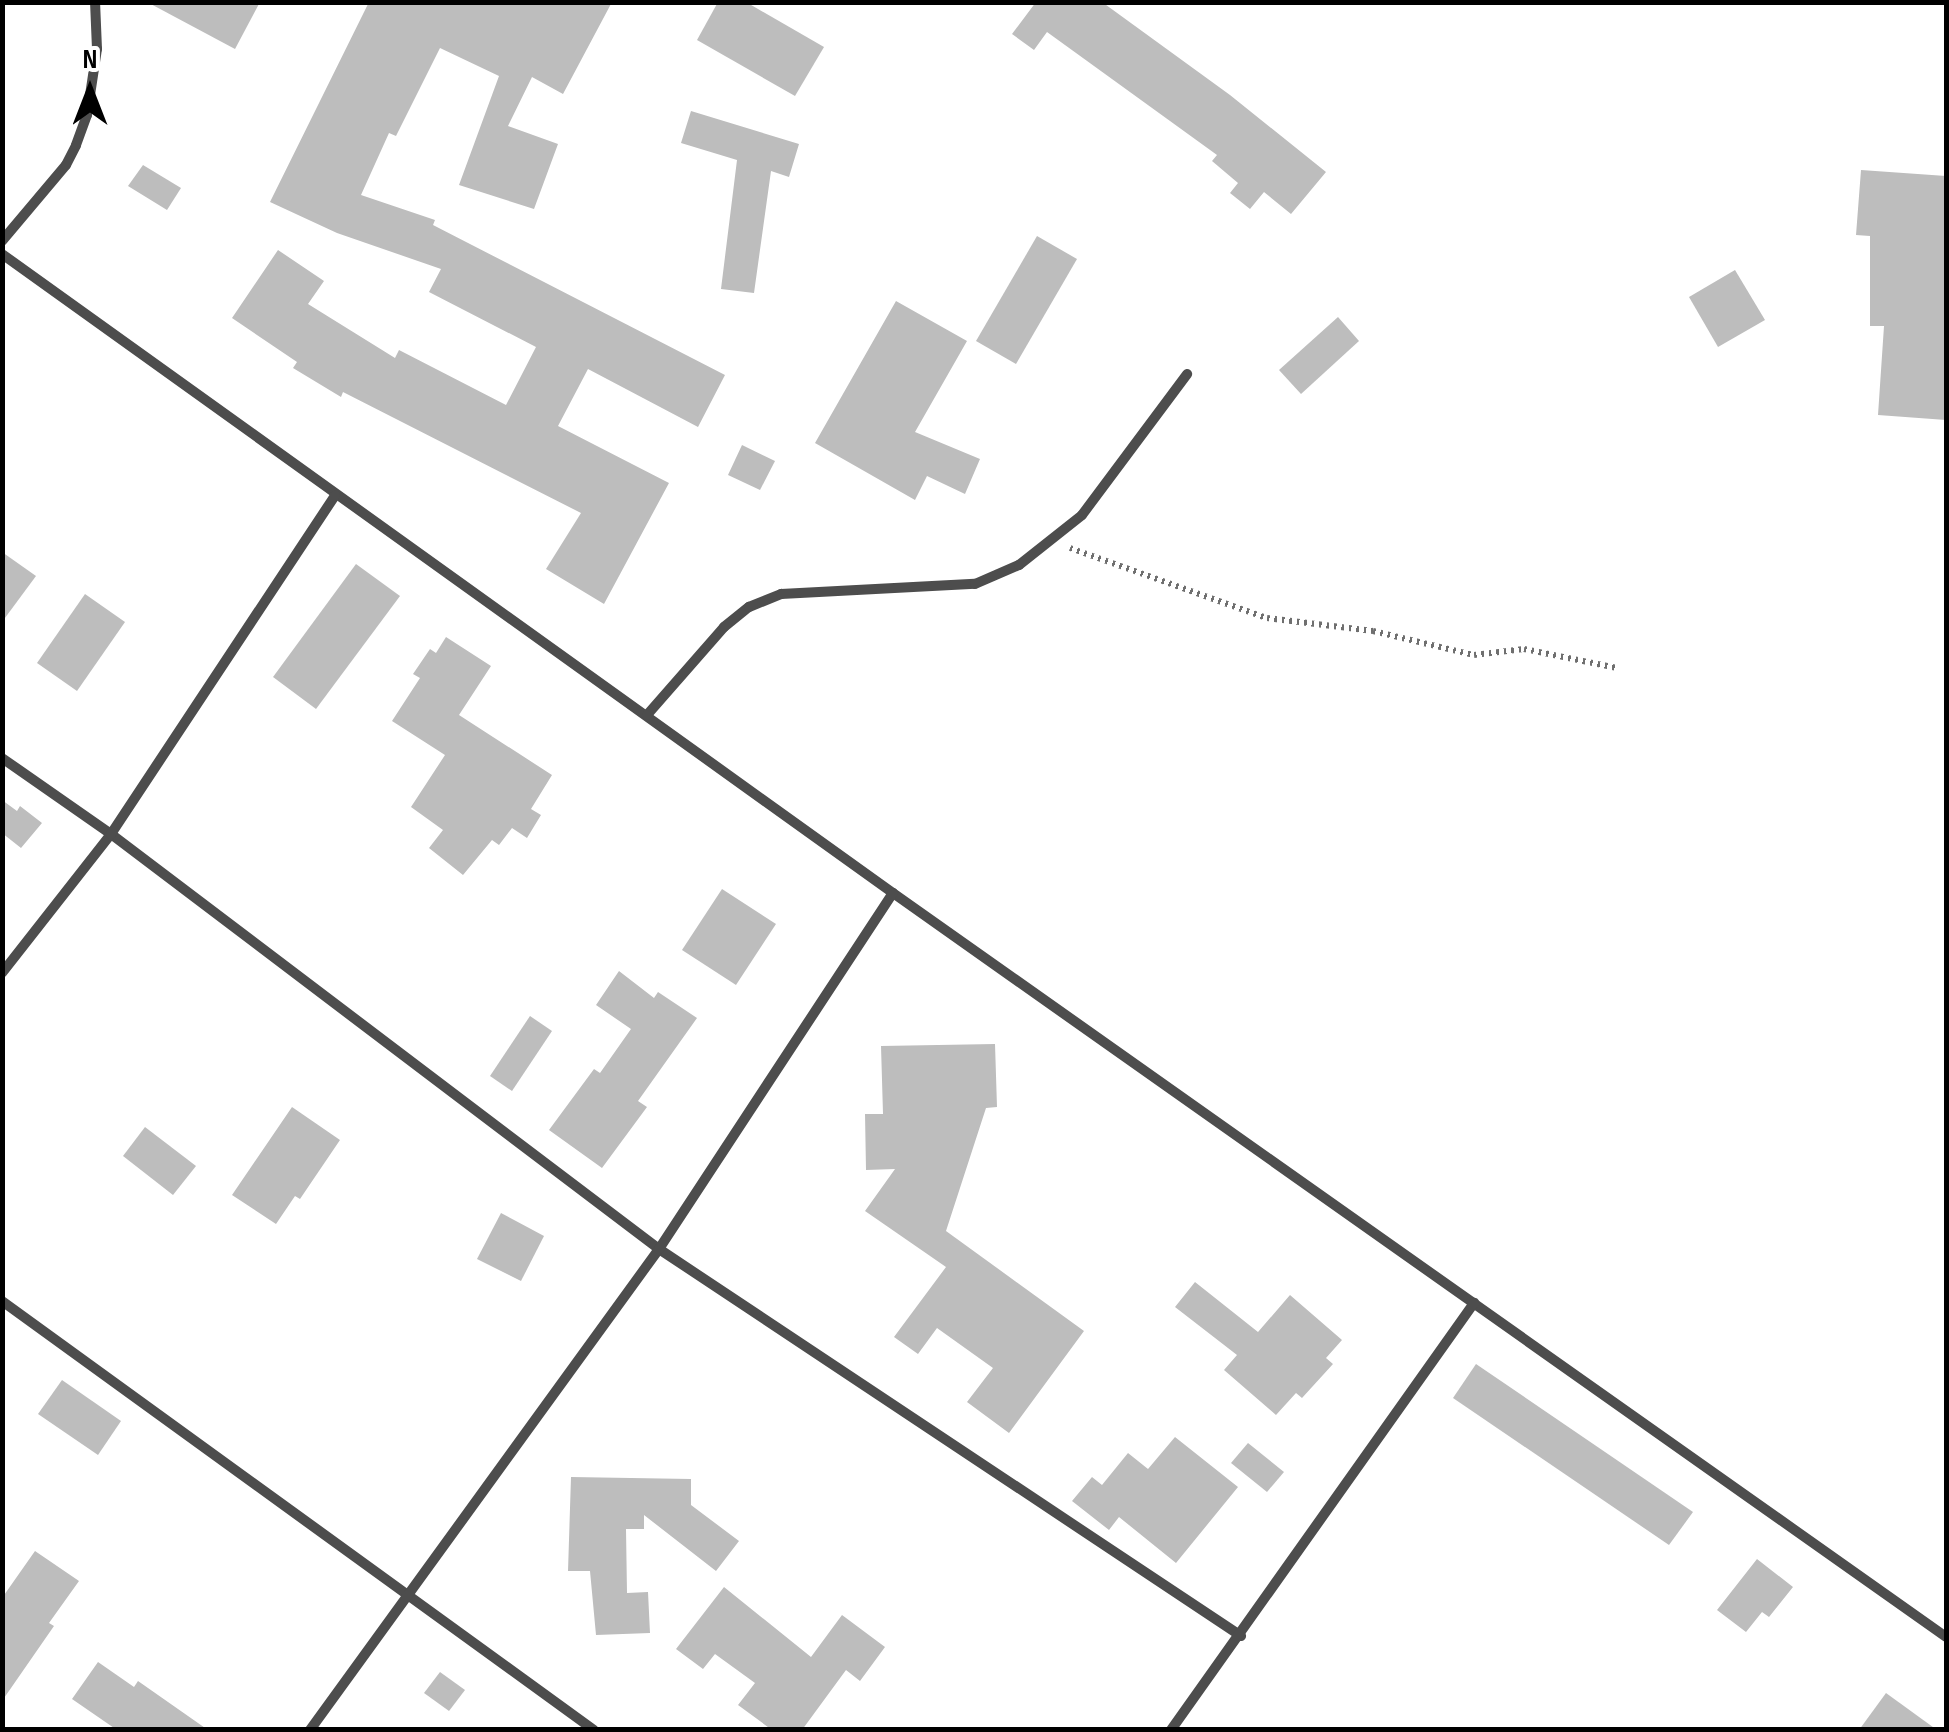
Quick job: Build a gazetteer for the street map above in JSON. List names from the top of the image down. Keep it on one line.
{"north":"top"}
